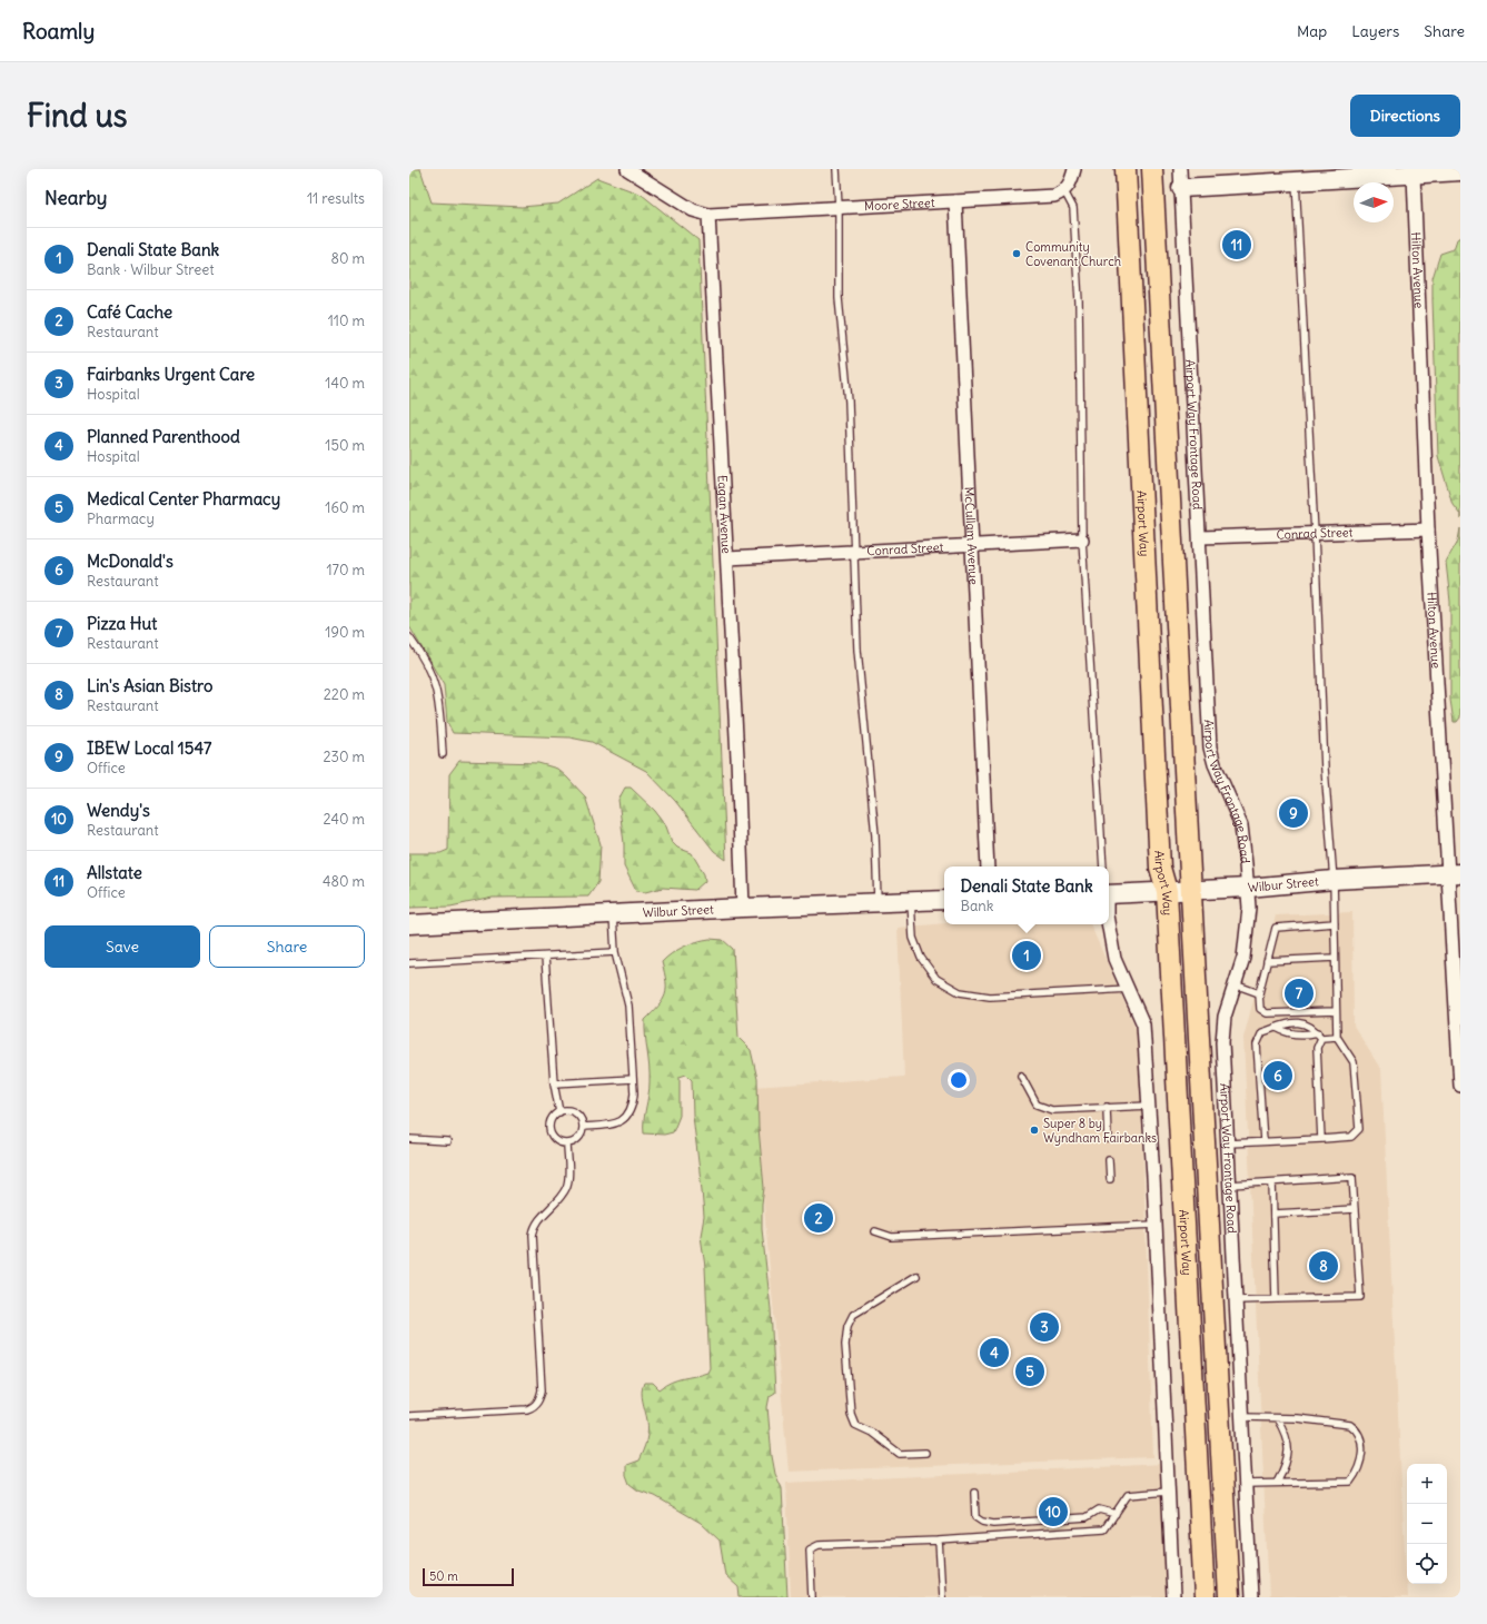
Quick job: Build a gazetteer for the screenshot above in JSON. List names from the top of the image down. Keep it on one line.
{"streets":{"main road":["Airport Way"],"street":["Moore Street","Hilton Avenue","Airport Way Frontage Road","Eagan Avenue","Conrad Street","McCullam Avenue","Wilbur Street"]},"crossings":[["Moore Street","Eagan Avenue"],["Moore Street","McCullam Avenue"],["Hilton Avenue","Conrad Street"],["Hilton Avenue","Wilbur Street"],["Airport Way Frontage Road","Conrad Street"],["Airport Way Frontage Road","Wilbur Street"],["Eagan Avenue","Conrad Street"],["Eagan Avenue","Wilbur Street"],["Airport Way","Wilbur Street"],["Conrad Street","McCullam Avenue"]],"places":["Community Covenant Church","Super 8 by Wyndham Fairbanks"],"scale_bar":"50 m","north":"right","page":{"header":"Roamly","nav":["Map","Layers","Share"],"buttons":["Directions",["Save","Share"]],"title":"Find us","heading":["Nearby","11 results"],"list":[{"mark":"1","name":"Denali State Bank","note":"Bank · Wilbur Street","value":"80 m"},{"mark":"2","name":"Café Cache","note":"Restaurant","value":"110 m"},{"mark":"3","name":"Fairbanks Urgent Care","note":"Hospital","value":"140 m"},{"mark":"4","name":"Planned Parenthood","note":"Hospital","value":"150 m"},{"mark":"5","name":"Medical Center Pharmacy","note":"Pharmacy","value":"160 m"},{"mark":"6","name":"McDonald's","note":"Restaurant","value":"170 m"},{"mark":"7","name":"Pizza Hut","note":"Restaurant","value":"190 m"},{"mark":"8","name":"Lin's Asian Bistro","note":"Restaurant","value":"220 m"},{"mark":"9","name":"IBEW Local 1547","note":"Office","value":"230 m"},{"mark":"10","name":"Wendy's","note":"Restaurant","value":"240 m"},{"mark":"11","name":"Allstate","note":"Office","value":"480 m"}],"pins":["11","9","1","7","6","2","8","3","4","5","10"],"popup":["Denali State Bank","Bank"],"map_buttons":["+","−"],"scale":"50 m"}}
